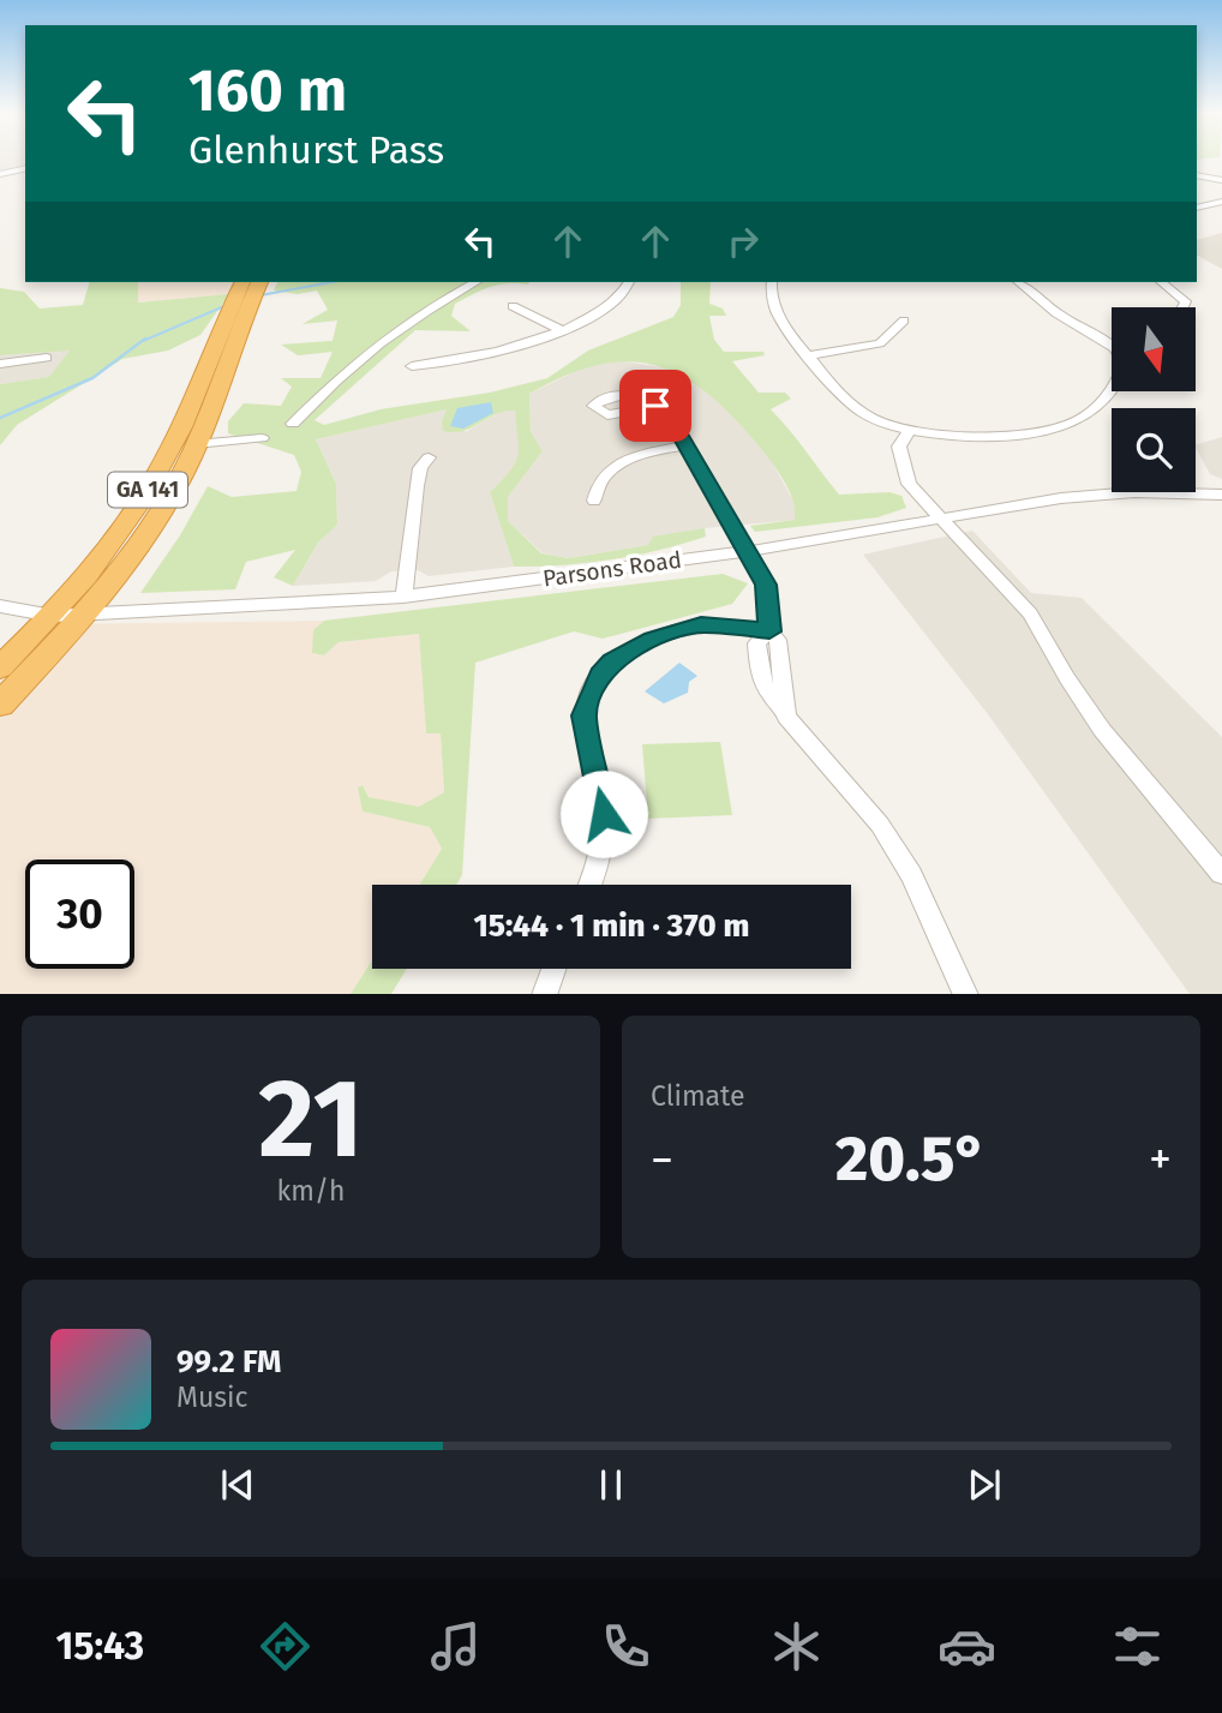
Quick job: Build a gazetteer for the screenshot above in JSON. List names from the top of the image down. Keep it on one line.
{"streets":{"highway":["GA 141"],"street":["Parsons Road"]},"crossings":[["GA 141","Parsons Road"]],"north":"bottom","page":{"turn":["160 m","Glenhurst Pass"],"limit":"30","trip":"15:44 · 1 min · 370 m","tile":[["21","km/h"],"Climate"],"heat":["−","20.5°","+"],"song":["99.2 FM","Music"],"tabs":"15:43"}}
